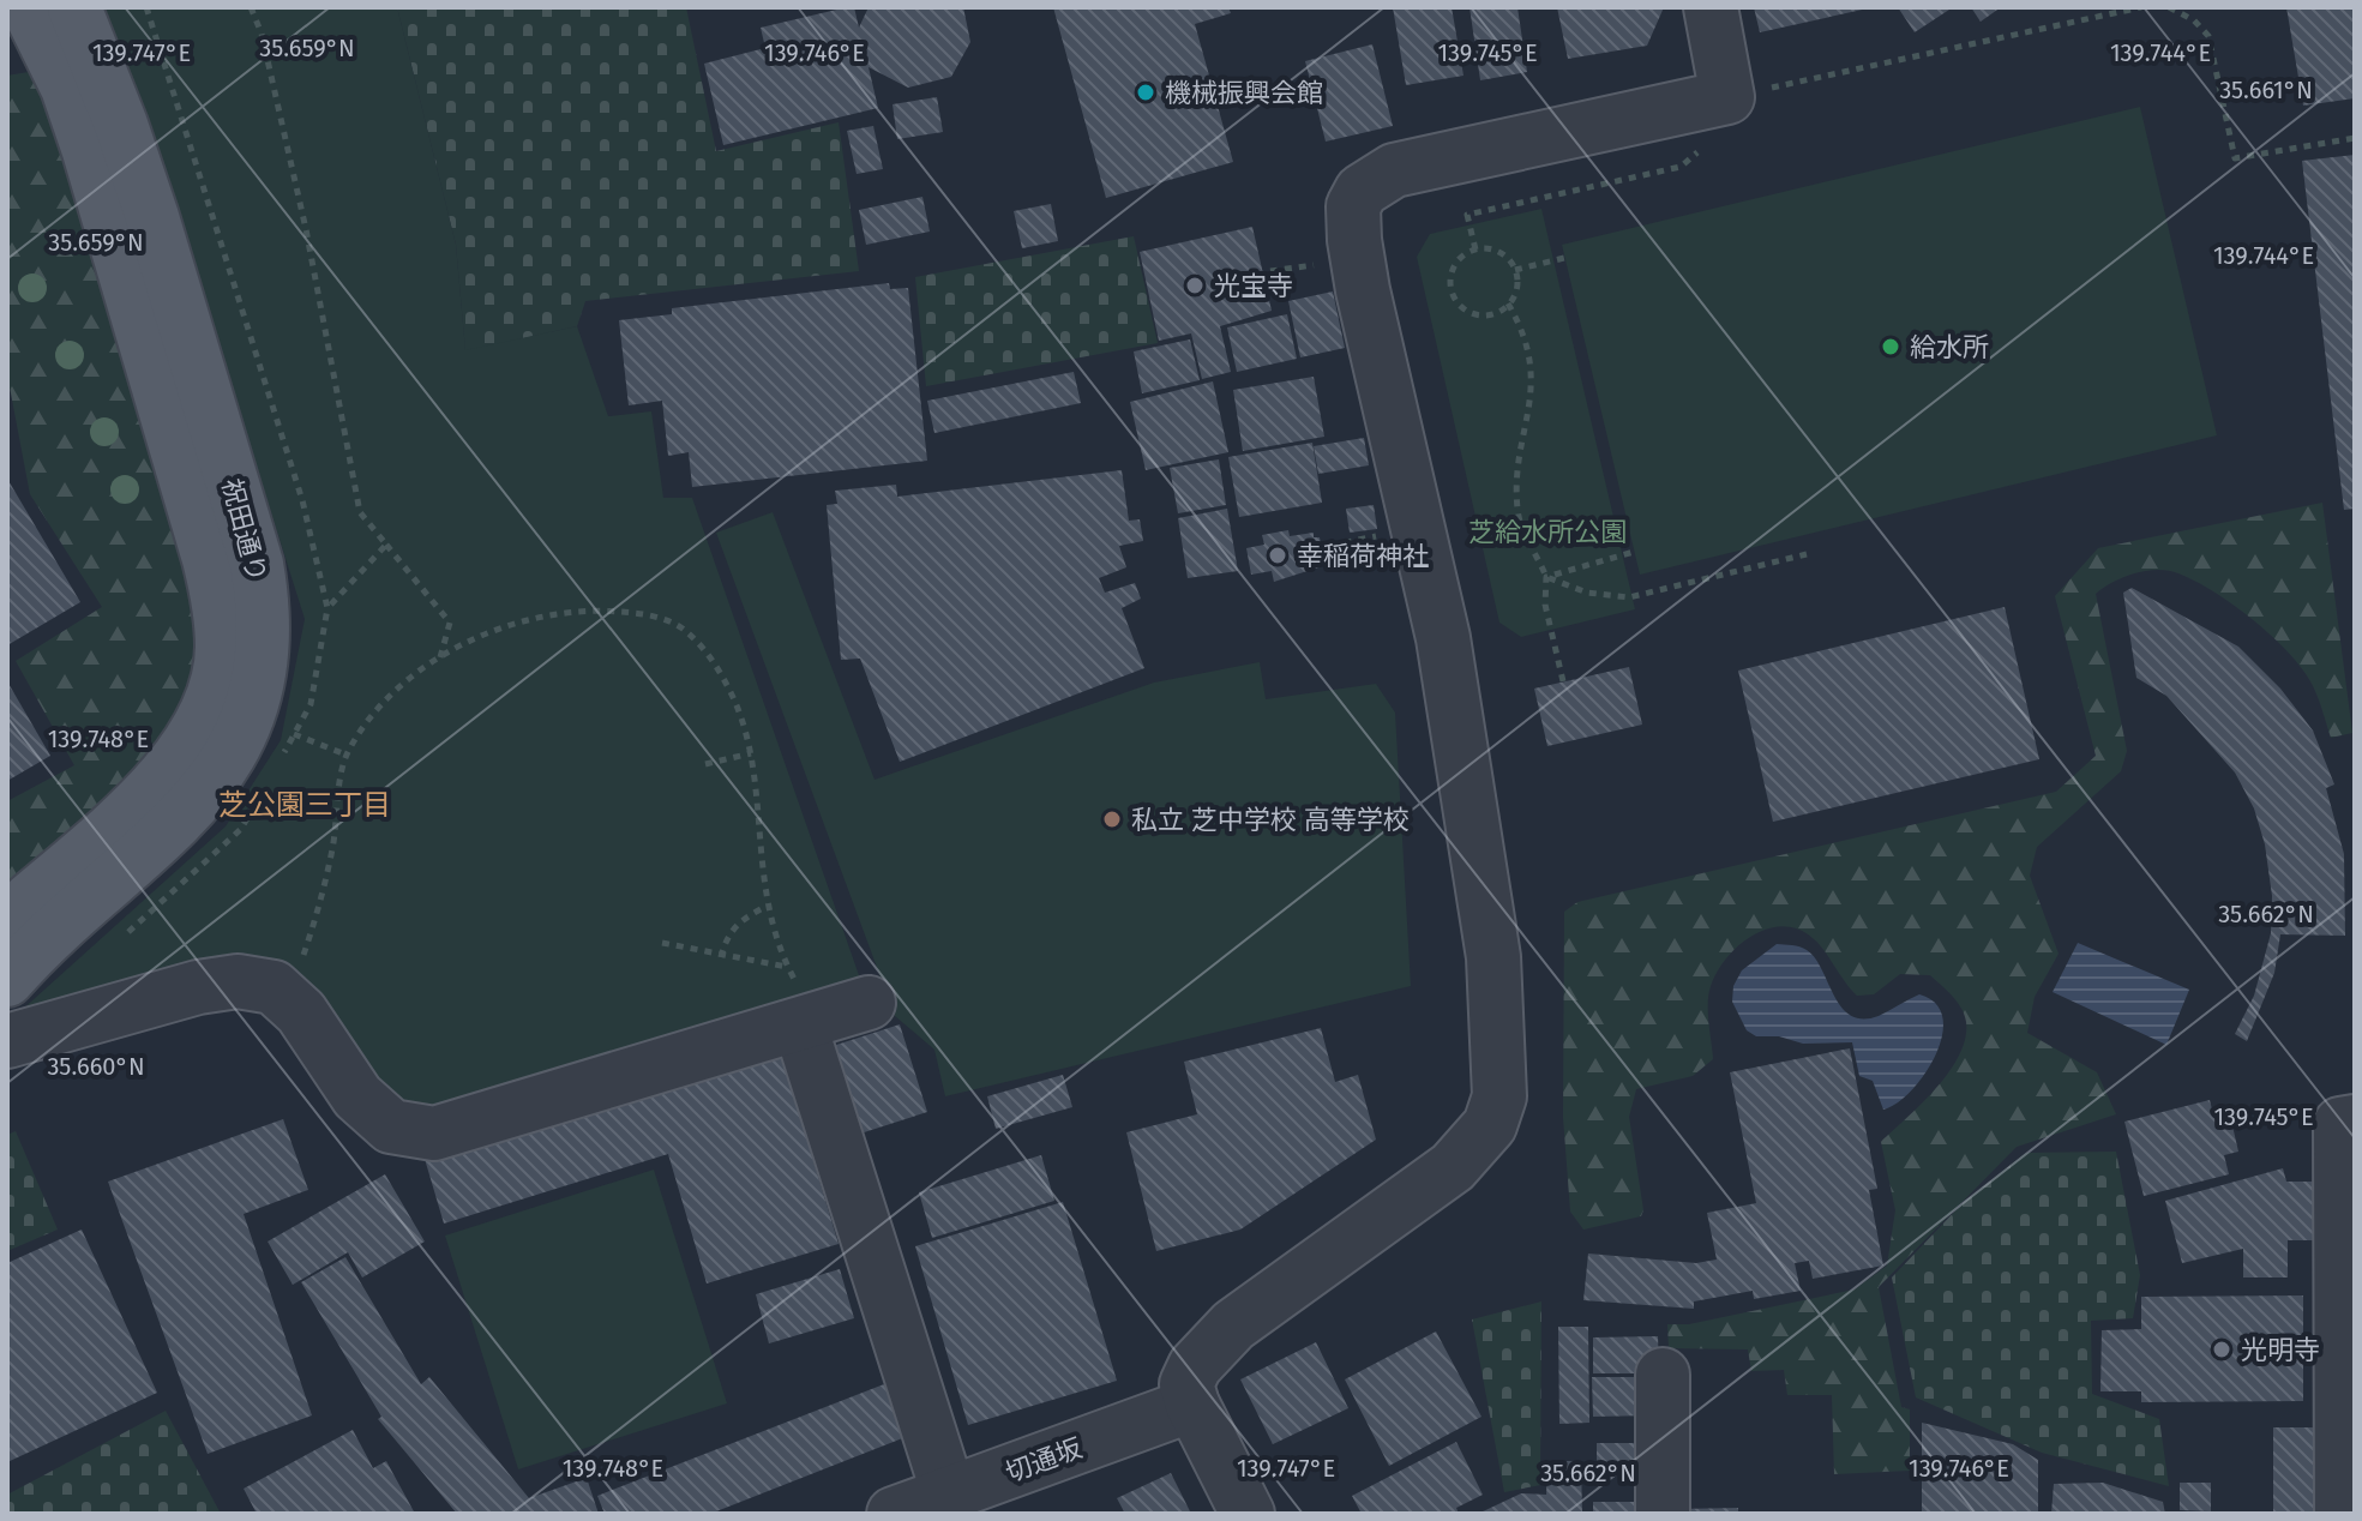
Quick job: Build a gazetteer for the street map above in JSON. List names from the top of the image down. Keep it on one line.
{"streets":{"main road":["祝田通り"],"street":["切通坂"]},"districts":["芝公園三丁目"],"parks":["芝給水所公園"],"places":["機械振興会館","光宝寺","給水所","幸稲荷神社","私立 芝中学校 高等学校","光明寺"],"coordinates":["35.659°N","139.747°E","139.746°E","139.745°E","139.744°E","35.661°N","139.748°E","35.662°N","35.660°N"]}
